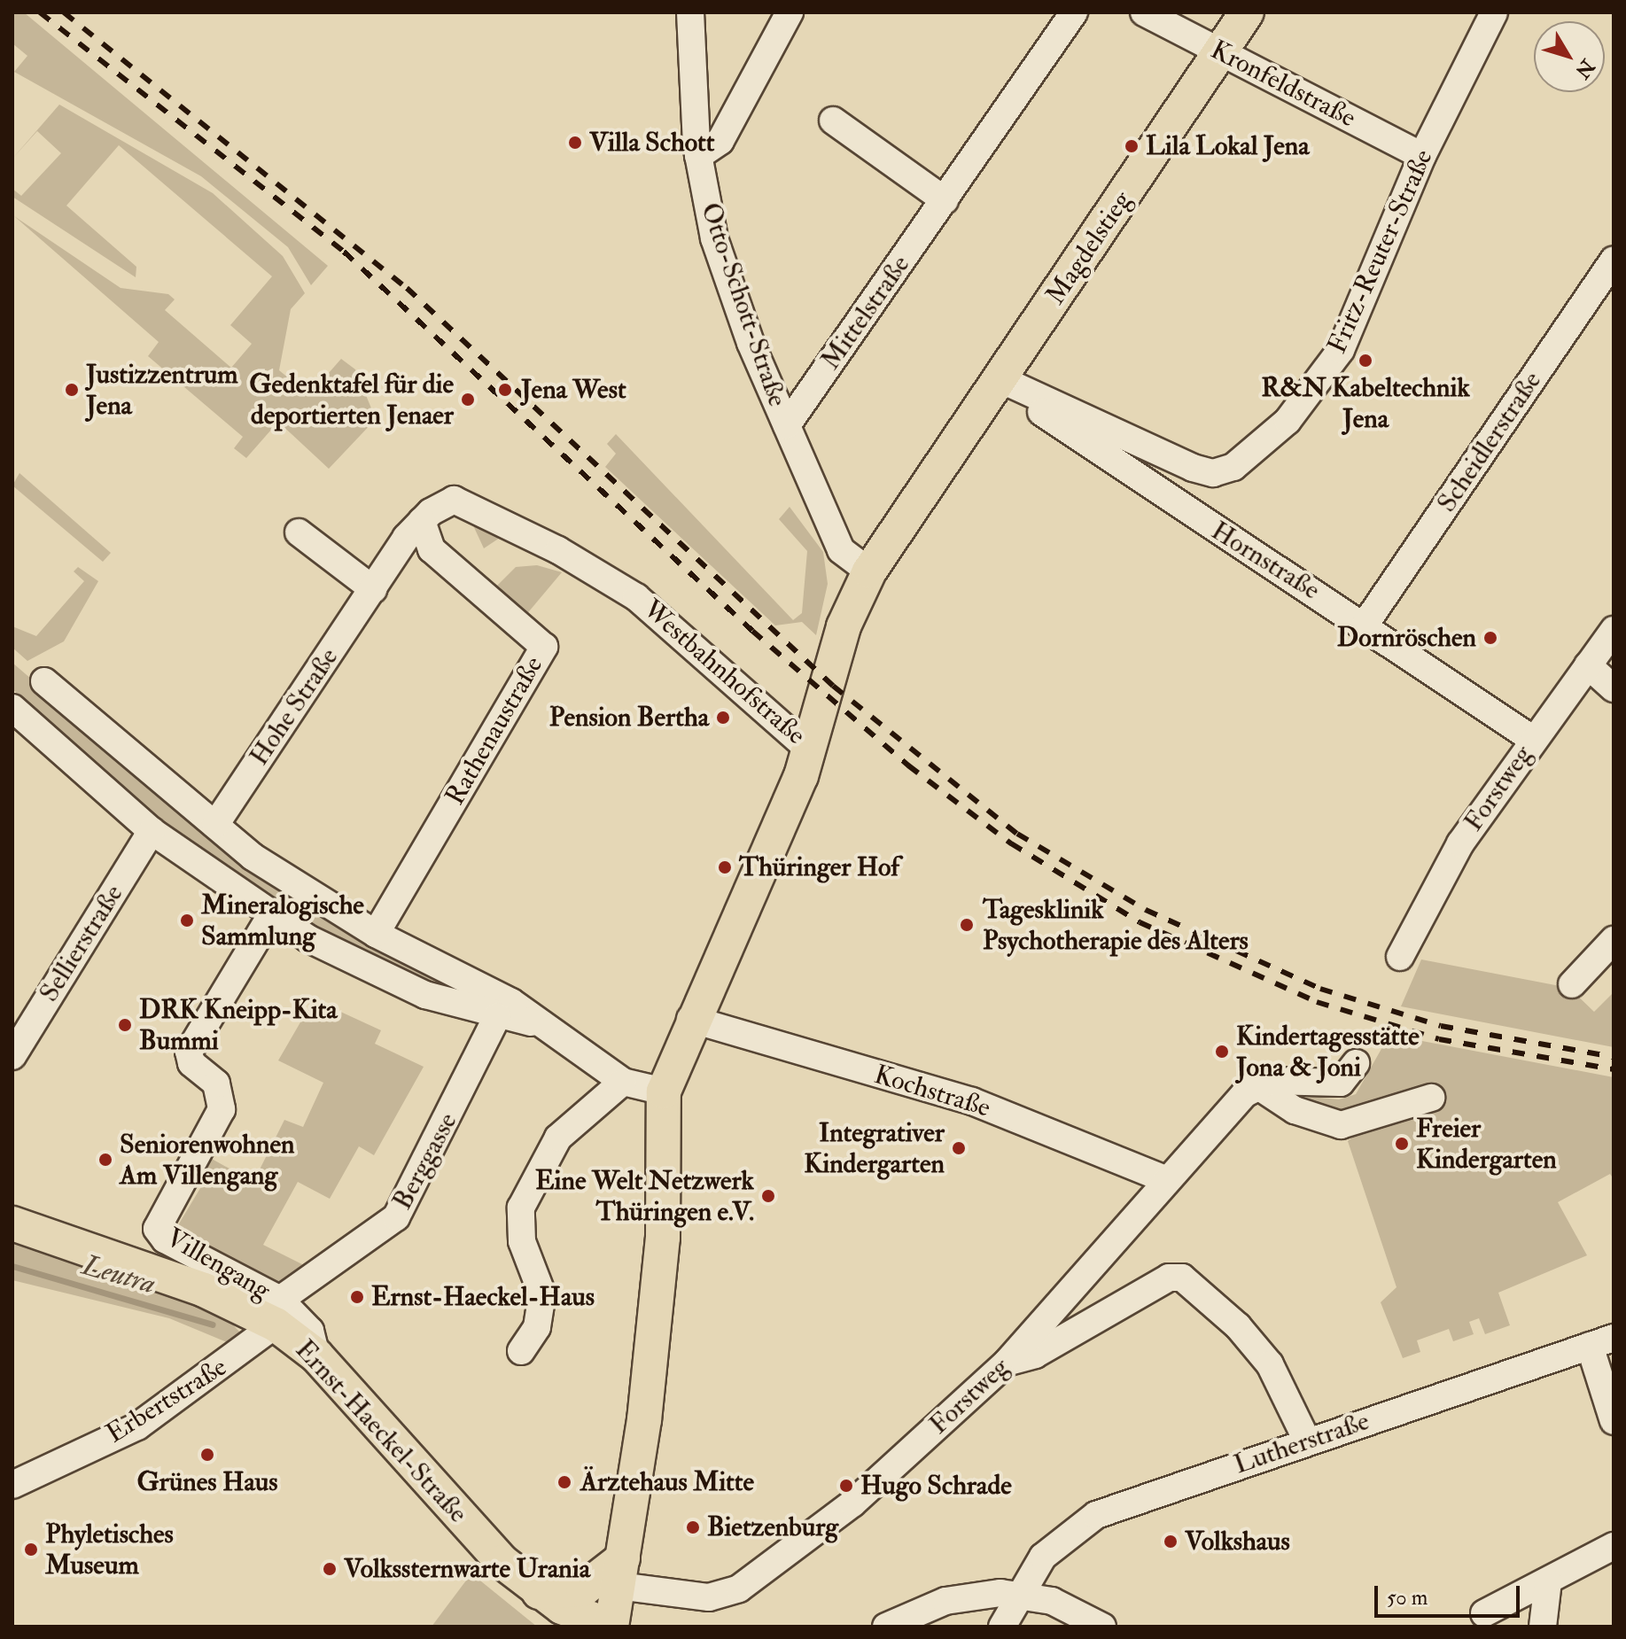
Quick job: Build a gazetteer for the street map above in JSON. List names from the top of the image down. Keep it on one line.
{"streets":{"main road":["Magdelstieg","Westbahnhofstraße","Ernst-Haeckel-Straße"],"street":["Kronfeldstraße","Fritz-Reuter-Straße","Otto-Schott-Straße","Mittelstraße","Scheidlerstraße","Hornstraße","Hohe Straße","Rathenaustraße","Forstweg","Sellierstraße","Kochstraße","Berggasse","Villengang","Erbertstraße","Lutherstraße"]},"crossings":[["Kronfeldstraße","Magdelstieg"],["Kronfeldstraße","Fritz-Reuter-Straße"],["Magdelstieg","Fritz-Reuter-Straße"],["Magdelstieg","Hornstraße"],["Magdelstieg","Westbahnhofstraße"],["Fritz-Reuter-Straße","Hornstraße"],["Otto-Schott-Straße","Mittelstraße"],["Otto-Schott-Straße","Westbahnhofstraße"],["Scheidlerstraße","Hornstraße"],["Hornstraße","Forstweg"],["Westbahnhofstraße","Hohe Straße"],["Hohe Straße","Rathenaustraße"],["Forstweg","Kochstraße"],["Berggasse","Villengang"],["Berggasse","Erbertstraße"],["Berggasse","Ernst-Haeckel-Straße"],["Villengang","Erbertstraße"],["Villengang","Ernst-Haeckel-Straße"],["Erbertstraße","Ernst-Haeckel-Straße"]],"water":["Leutra"],"places":["Villa Schott","Lila Lokal Jena","R&N Kabeltechnik Jena","Justizzentrum Jena","Jena West","Gedenktafel für die deportierten Jenaer","Dornröschen","Pension Bertha","Thüringer Hof","Mineralogische Sammlung","Tagesklinik Psychotherapie des Alters","DRK Kneipp-Kita Bummi","Kindertagesstätte Jona & Joni","Freier Kindergarten","Integrativer Kindergarten","Seniorenwohnen Am Villengang","Eine Welt Netzwerk Thüringen e.V.","Ernst-Haeckel-Haus","Grünes Haus","Ärztehaus Mitte","Hugo Schrade","Bietzenburg","Volkshaus","Phyletisches Museum","Volkssternwarte Urania"],"scale_bar":"50 m","north":"bottom right"}
